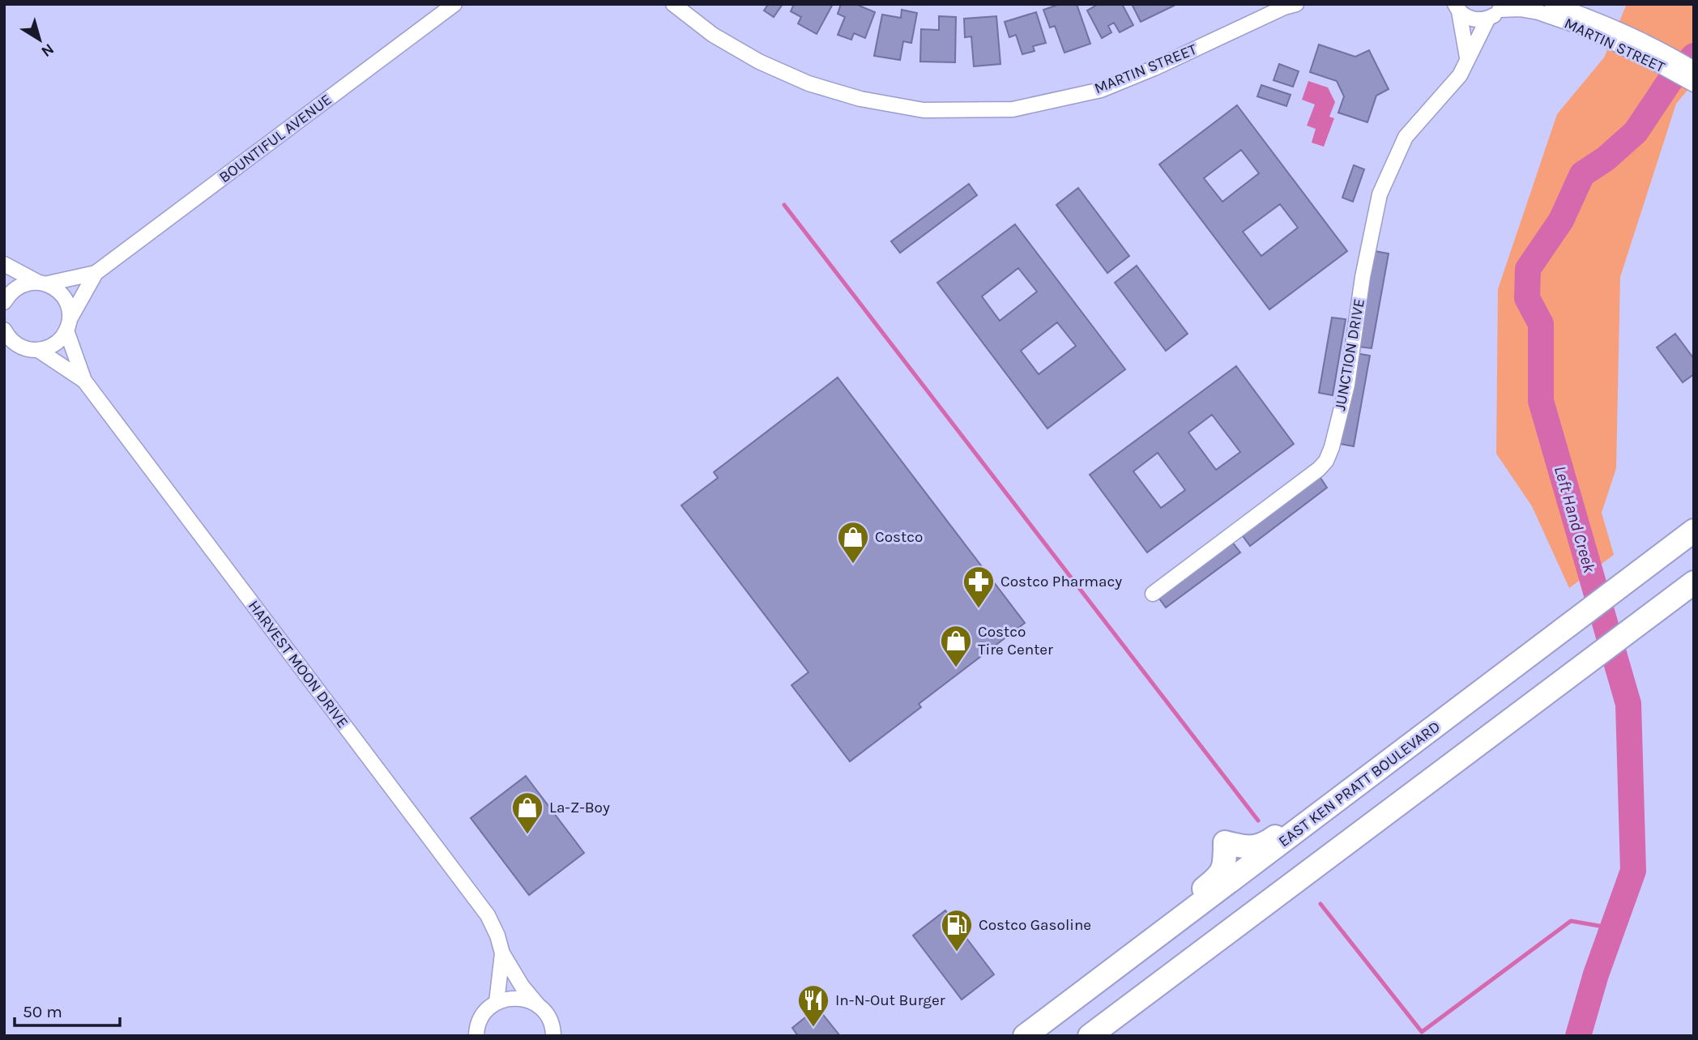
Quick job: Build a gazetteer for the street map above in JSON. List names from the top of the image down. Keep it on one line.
{"streets":{"highway":["EAST KEN PRATT BOULEVARD"],"street":["MARTIN STREET","BOUNTIFUL AVENUE","JUNCTION DRIVE","HARVEST MOON DRIVE"]},"crossings":[["MARTIN STREET","JUNCTION DRIVE"]],"water":["Left Hand Creek"],"places":{"shop":["Costco","Costco Tire Center","La-Z-Boy"],"pharmacy":["Costco Pharmacy"],"fuel station":["Costco Gasoline"],"restaurant":["In-N-Out Burger"]},"scale_bar":"50 m","north":"bottom right"}
